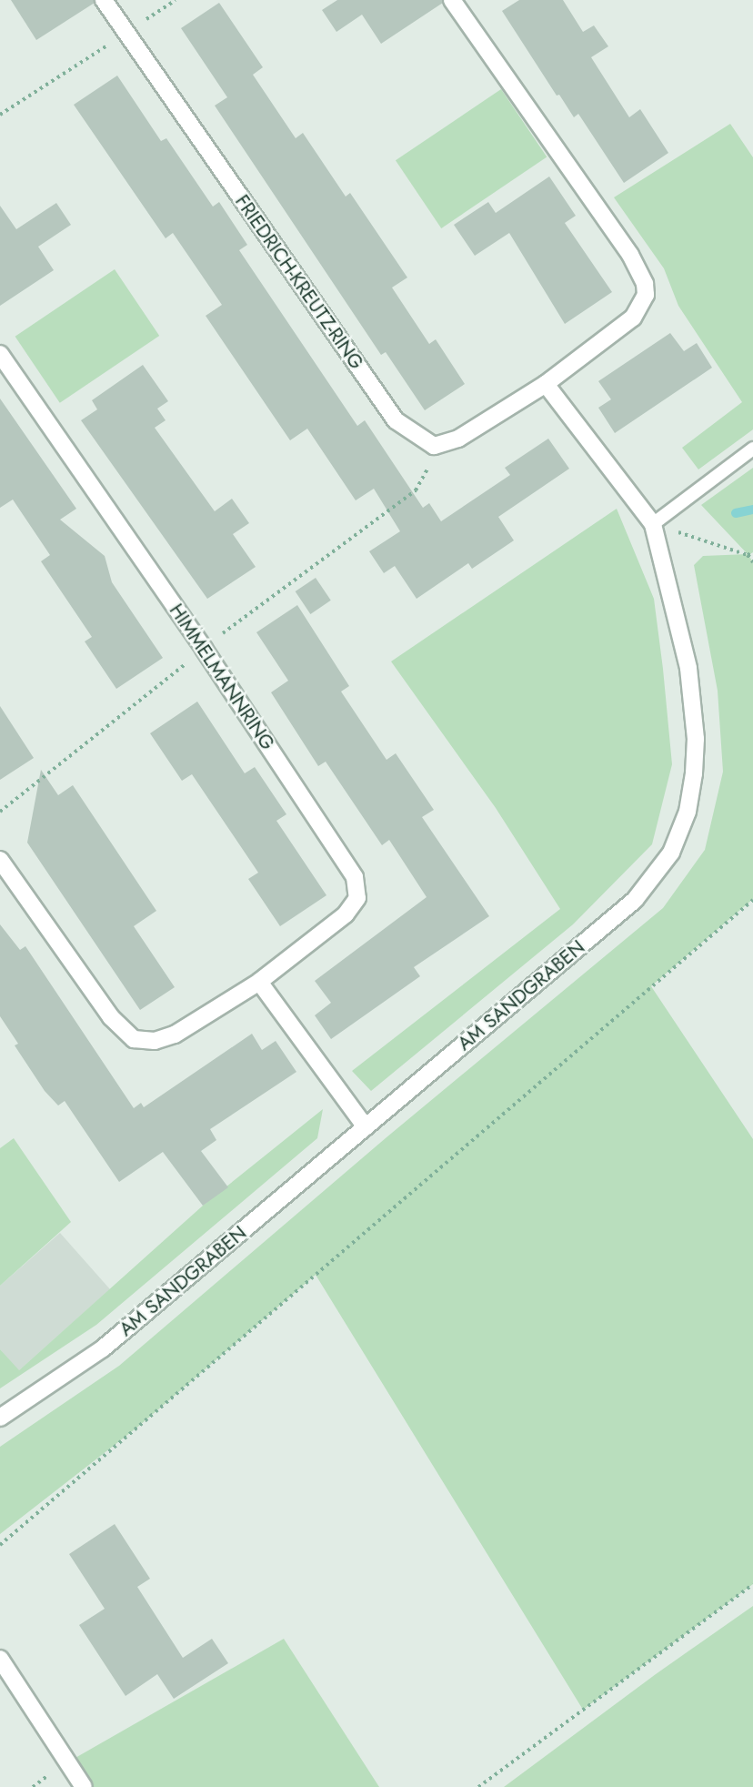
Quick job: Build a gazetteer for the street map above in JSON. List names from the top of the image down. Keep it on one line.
{"streets":{"street":["FRIEDRICH-KREUTZ-RING","HIMMELMANNRING","AM SANDGRABEN"]}}
